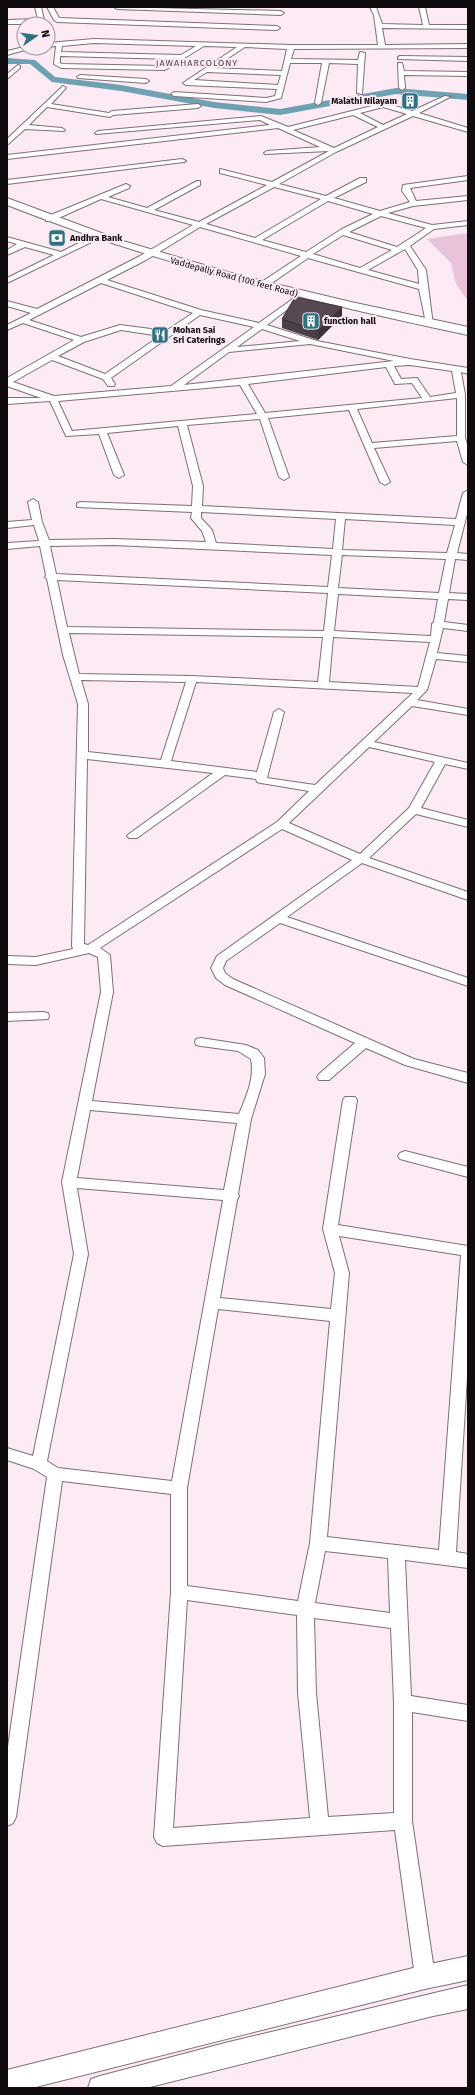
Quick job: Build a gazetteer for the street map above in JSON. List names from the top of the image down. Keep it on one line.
{"streets":{"main road":["Vaddepally Road (100 feet Road)"]},"districts":["JAWAHARCOLONY"],"places":{"building":["Malathi Nilayam","function hall"],"bank":["Andhra Bank"],"restaurant":["Mohan Sai Sri Caterings"]},"north":"right"}
